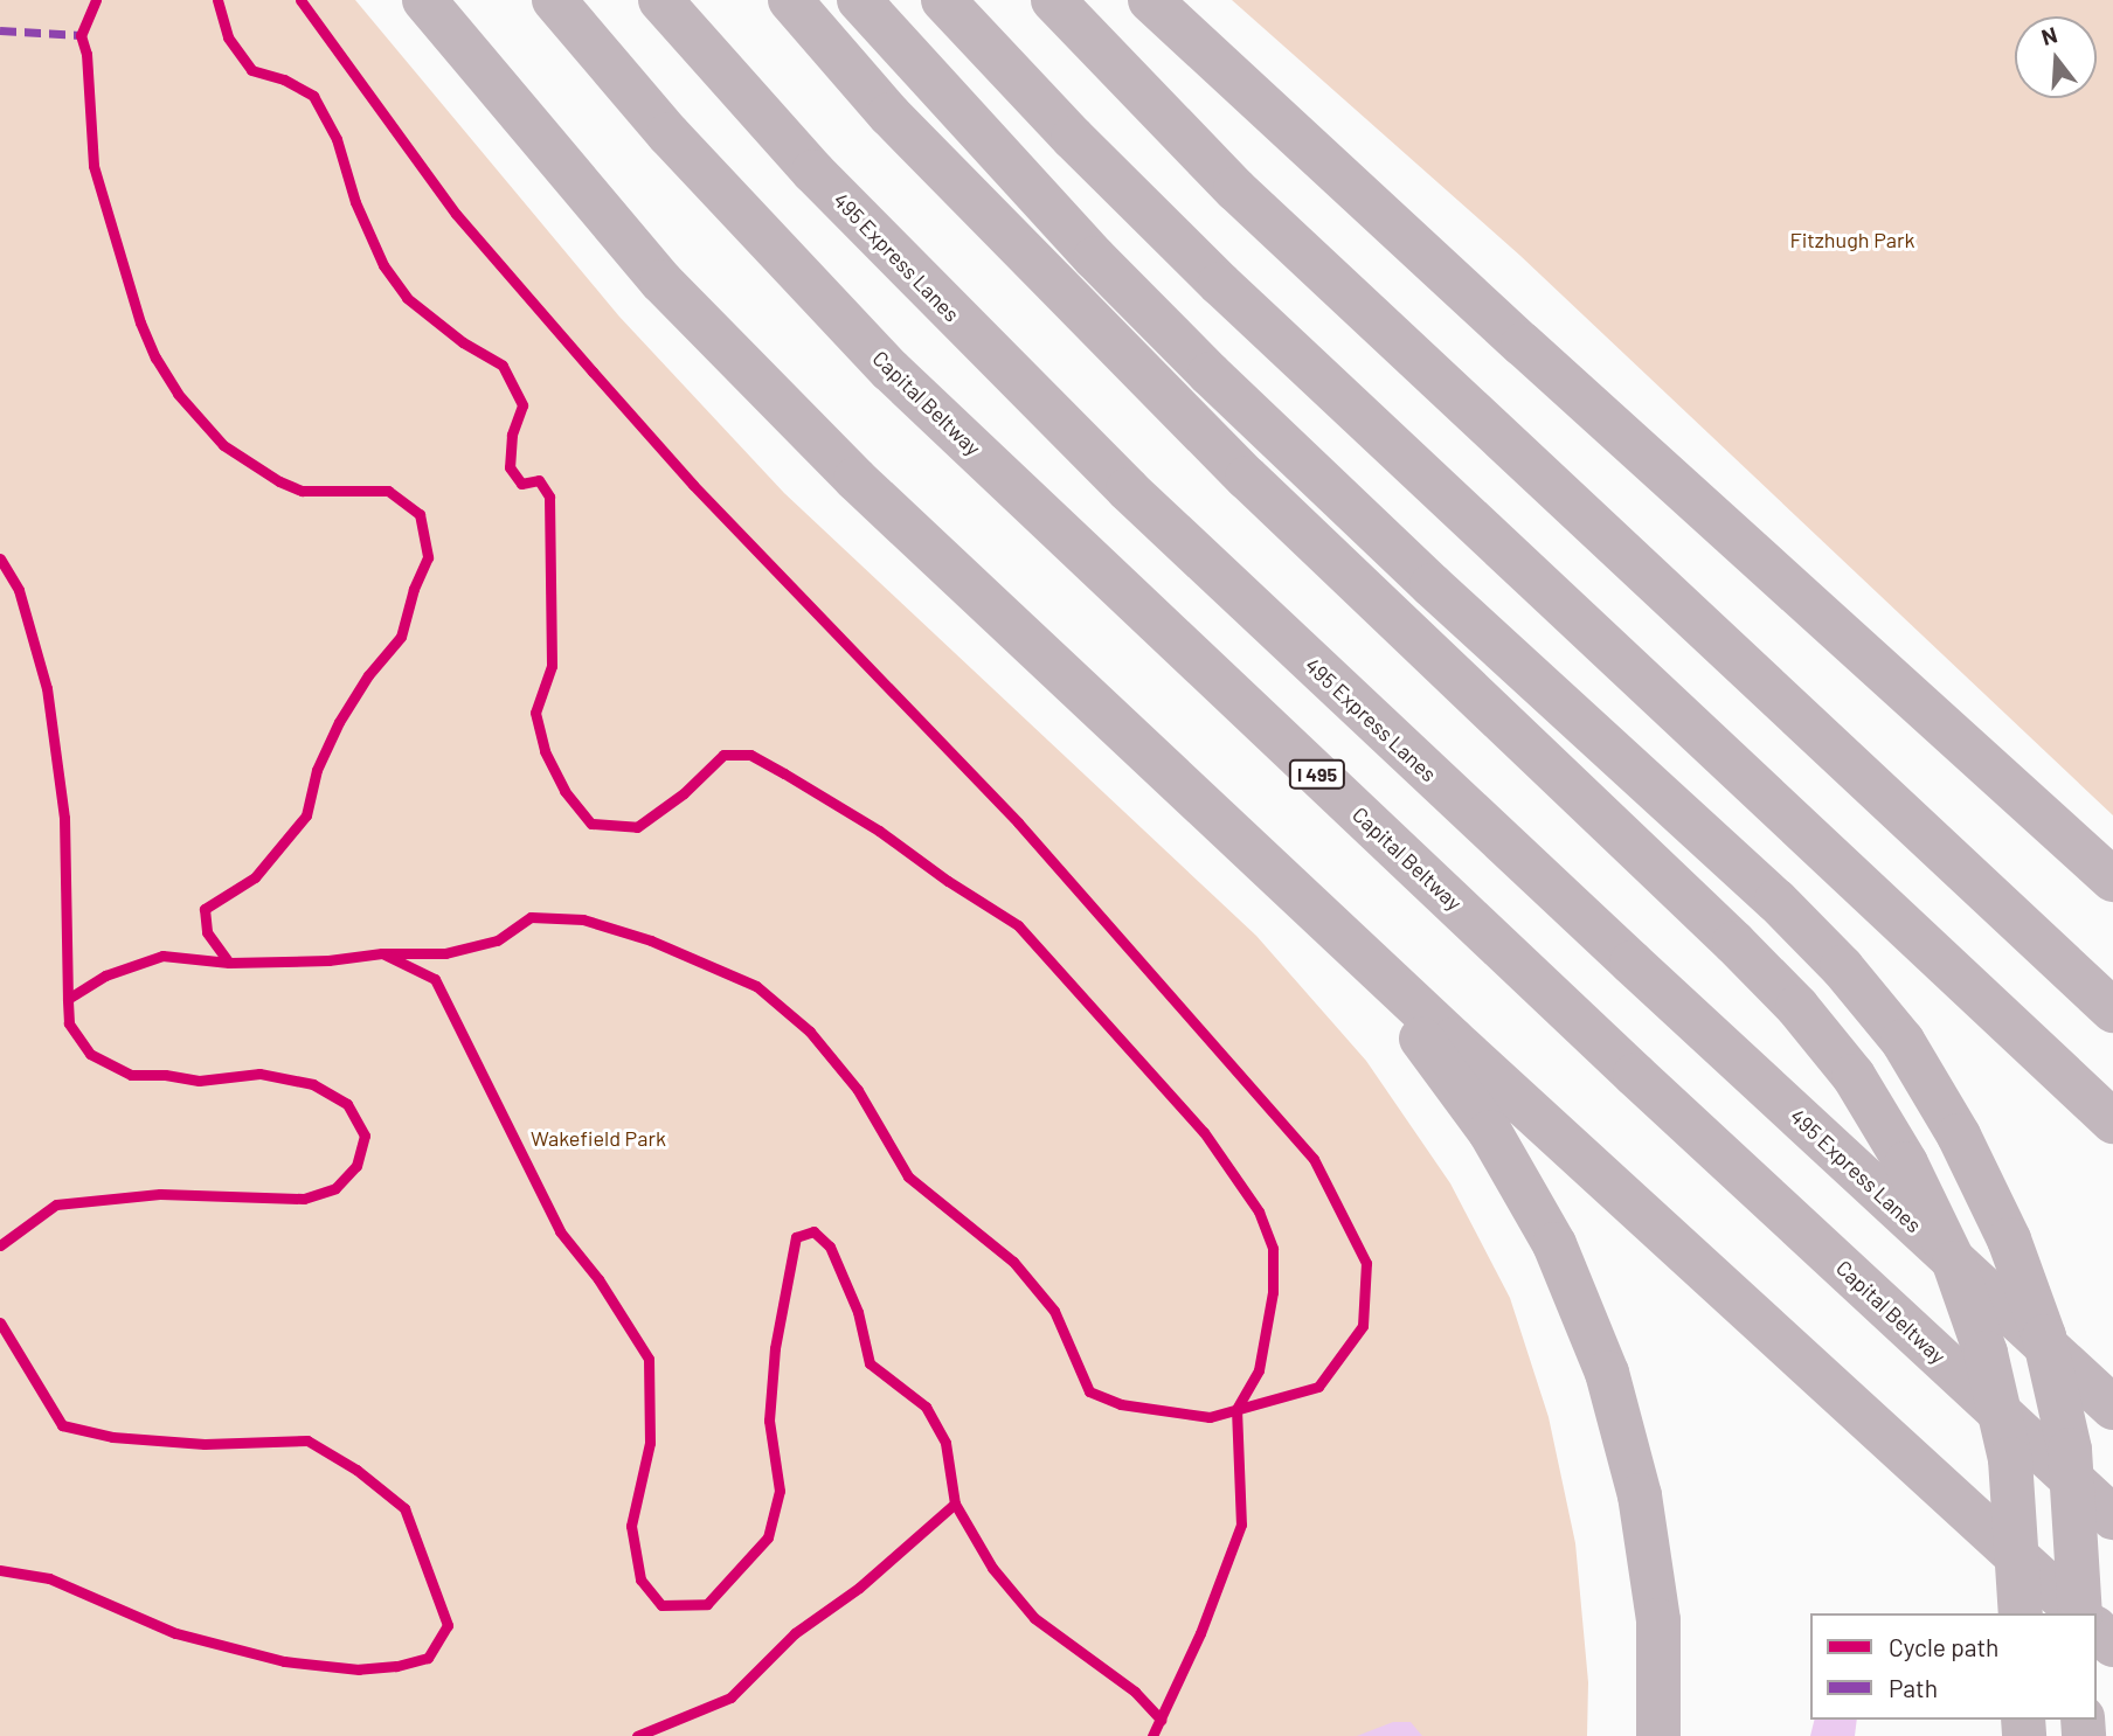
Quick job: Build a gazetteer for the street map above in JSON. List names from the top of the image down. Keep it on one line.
{"streets":{"highway":["495 Express Lanes","Capital Beltway","I 495"]},"parks":["Fitzhugh Park","Wakefield Park"],"legend":["Cycle path","Path"],"north":"top"}
